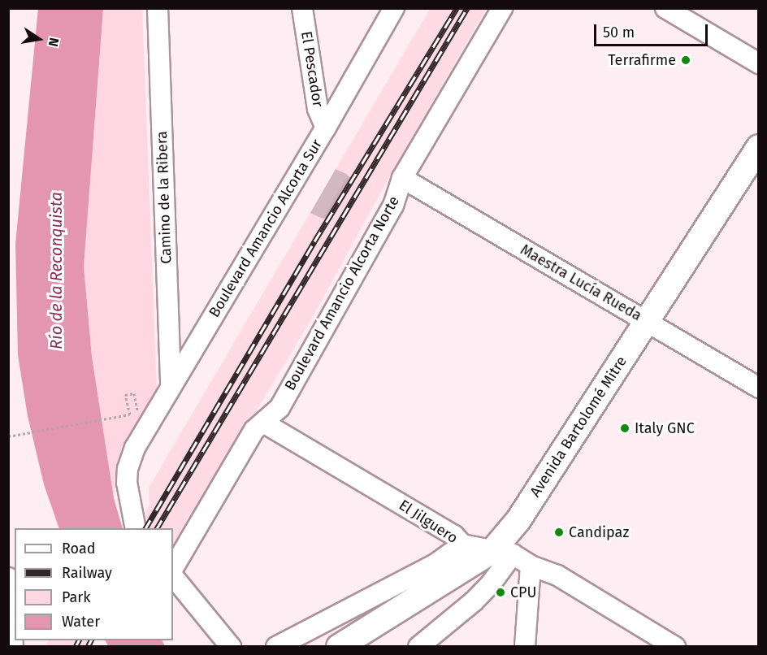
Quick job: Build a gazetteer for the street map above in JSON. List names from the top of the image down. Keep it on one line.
{"streets":{"main road":["Avenida Bartolomé Mitre"],"street":["El Pescador","Camino de la Ribera","Boulevard Amancio Alcorta Sur","Maestra Lucía Rueda","Boulevard Amancio Alcorta Norte","El Jilguero"]},"crossings":[["El Pescador","Boulevard Amancio Alcorta Sur"],["Camino de la Ribera","Boulevard Amancio Alcorta Sur"],["Maestra Lucía Rueda","Boulevard Amancio Alcorta Norte"],["Maestra Lucía Rueda","Avenida Bartolomé Mitre"],["Boulevard Amancio Alcorta Norte","El Jilguero"],["Avenida Bartolomé Mitre","El Jilguero"]],"water":["Río de la Reconquista"],"places":["Terrafirme","Italy GNC","Candipaz","CPU"],"legend":["Road","Railway","Park","Water"],"scale_bar":"50 m","north":"right"}
